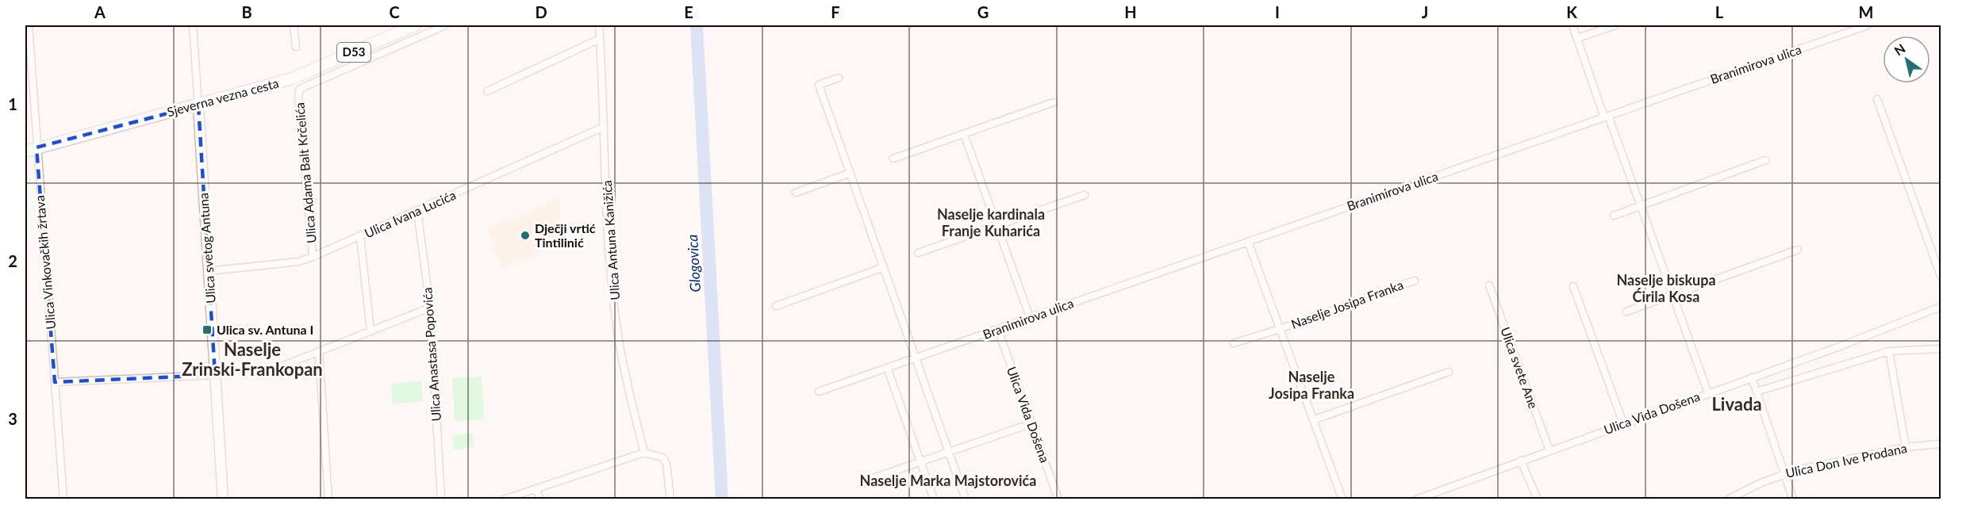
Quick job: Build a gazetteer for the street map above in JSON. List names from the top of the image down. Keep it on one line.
{"streets":{"main road":["D53","Sjeverna vezna cesta","Ulica svetog Antuna"],"street":["Branimirova ulica","Ulica Adama Balt Krčelića","Ulica Ivana Lucića","Ulica Antuna Kanižića","Ulica Vinkovačkih žrtava","Naselje Josipa Franka","Ulica Anastasa Popovića","Ulica svete Ane","Ulica Vida Došena","Ulica Don Ive Prodana"]},"crossings":[["Branimirova ulica","Naselje Josipa Franka"],["Branimirova ulica","Ulica Vida Došena"],["Sjeverna vezna cesta","Ulica svetog Antuna"],["Sjeverna vezna cesta","Ulica Vinkovačkih žrtava"],["Ulica Adama Balt Krčelića","Ulica Ivana Lucića"],["Ulica Ivana Lucića","Ulica Antuna Kanižića"],["Ulica Ivana Lucića","Ulica svetog Antuna"],["Ulica Ivana Lucića","Ulica Anastasa Popovića"],["Ulica svete Ane","Ulica Vida Došena"]],"districts":["Naselje kardinala Franje Kuharića","Naselje biskupa Ćirila Kosa","Naselje Zrinski-Frankopan","Naselje Josipa Franka","Livada","Naselje Marka Majstorovića"],"water":["Glogovica"],"places":{"other":["Dječji vrtić Tintilinić"],"transit":["Ulica sv. Antuna I"]},"north":"top left","grid":{"columns":["A","B","C","D","E","F","G","H","I","J","K","L","M"],"rows":["1","2","3"]}}
